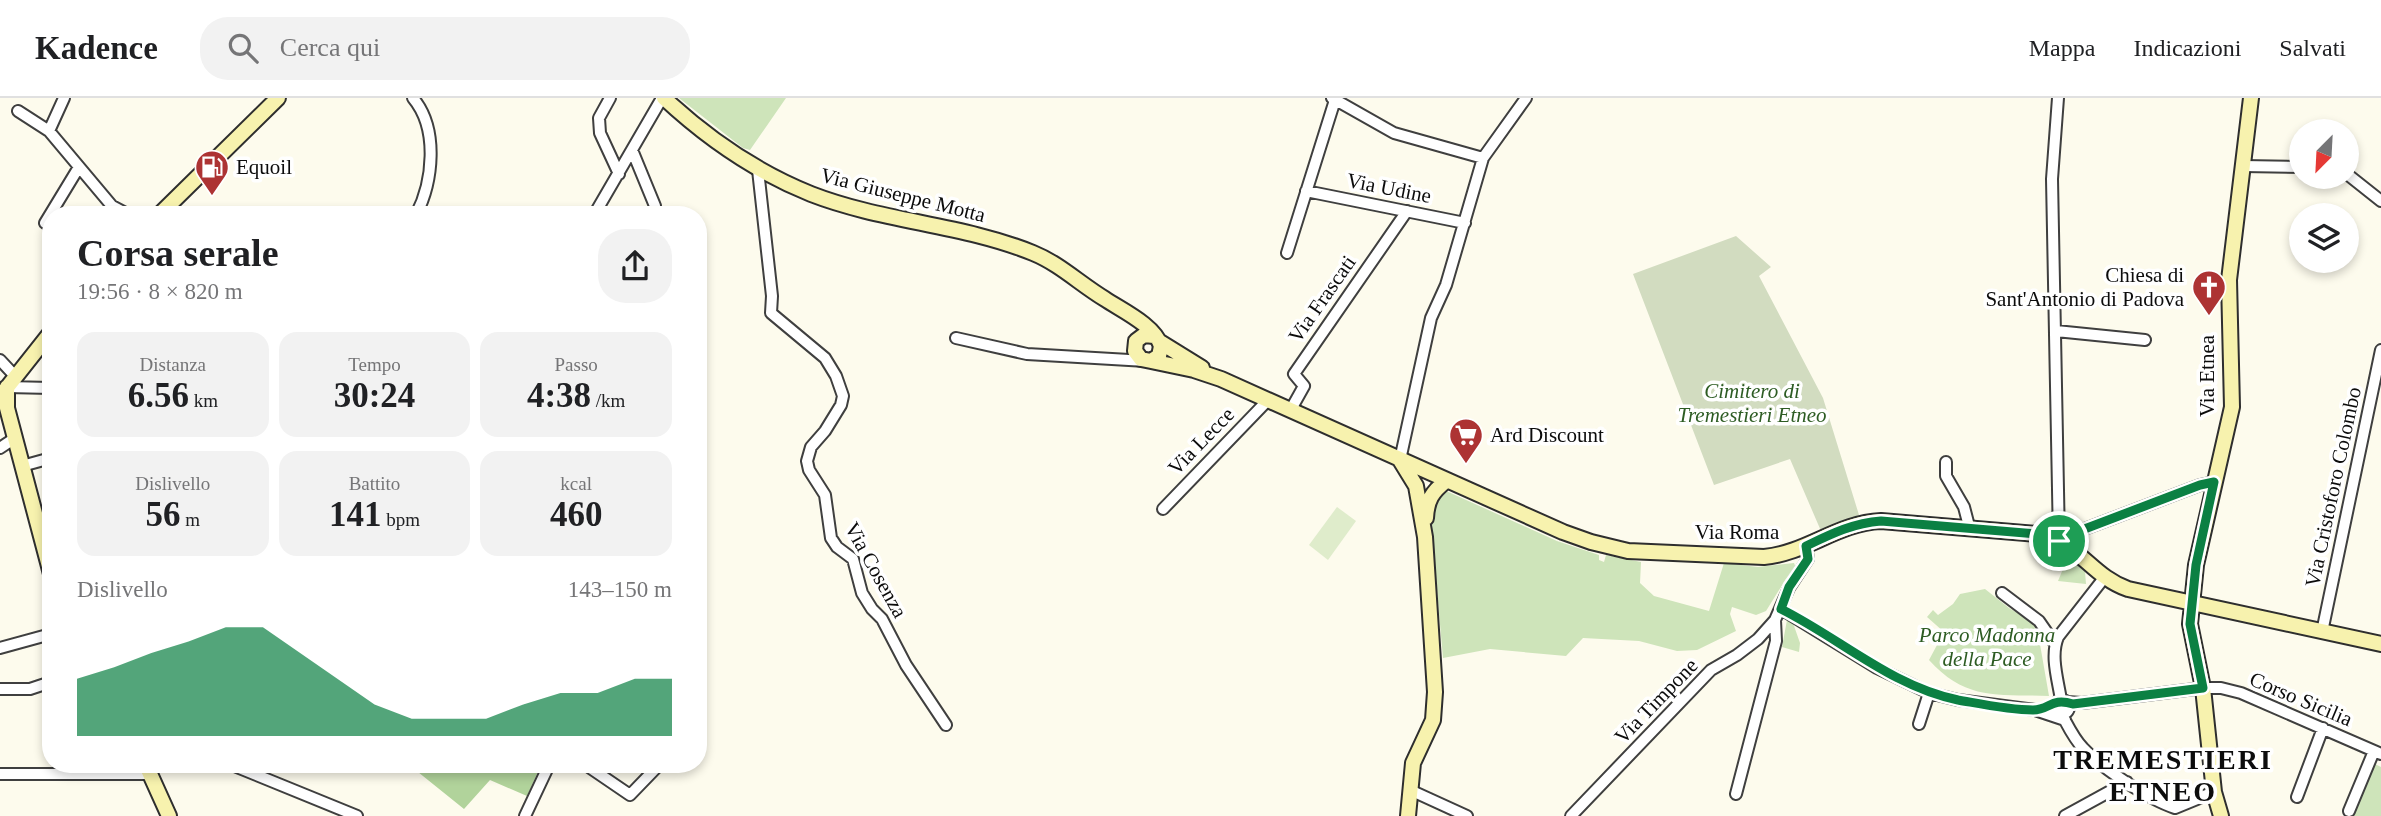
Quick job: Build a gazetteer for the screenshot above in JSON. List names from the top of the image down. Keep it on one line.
{"streets":{"main road":["Via Giuseppe Motta","Via Etnea","Via Roma"],"street":["Via Udine","Via Frascati","Via Lecce","Via Cristoforo Colombo","Via Cosenza","Corso Sicilia","Via Timpone"]},"crossings":[["Via Udine","Via Frascati"],["Via Giuseppe Motta","Via Cosenza"],["Via Etnea","Via Roma"],["Via Etnea","Corso Sicilia"],["Via Cristoforo Colombo","Via Roma"],["Via Roma","Via Timpone"]],"districts":["TREMESTIERI ETNEO"],"parks":["Cimitero di Tremestieri Etneo","Parco Madonna della Pace"],"places":{"fuel station":["Equoil"],"church":["Chiesa di Sant'Antonio di Padova"],"supermarket":["Ard Discount"]},"north":"bottom left","page":{"header":"Kadence","search":"Cerca qui","nav":["Mappa","Indicazioni","Salvati"],"heading":["Corsa serale","19:56 · 8 × 820 m"],"stats":[["Distanza","6.56 km"],["Tempo","30:24"],["Passo","4:38 /km"],["Dislivello","56 m"],["Battito","141 bpm"],["kcal","460"]],"chart":["Dislivello","143–150 m"]}}
